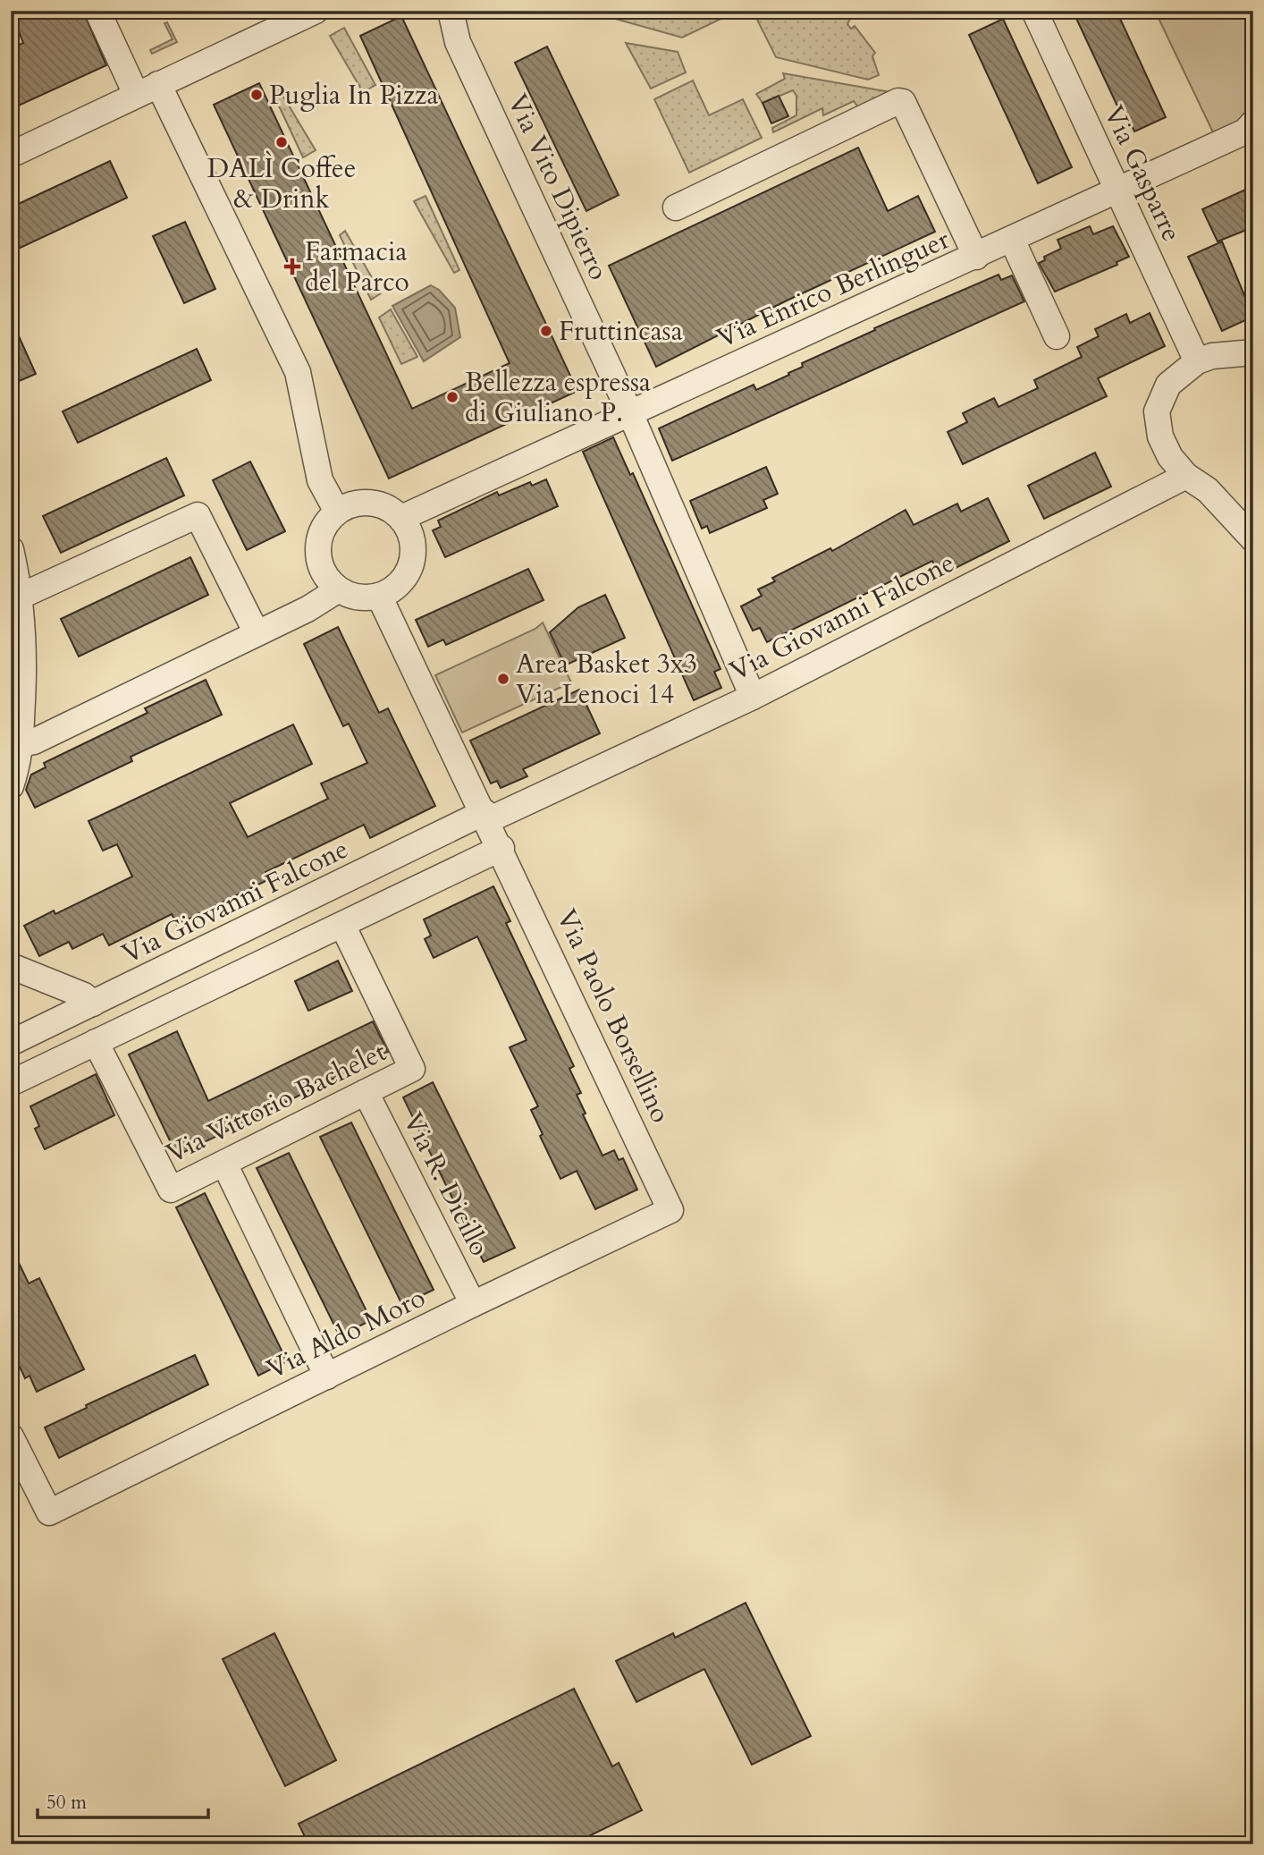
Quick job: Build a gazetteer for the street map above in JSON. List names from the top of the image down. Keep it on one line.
{"streets":{"street":["Via Gasparre","Via Vito Dipierro","Via Enrico Berlinguer","Via Giovanni Falcone","Via Paolo Borsellino","Via Vittorio Bachelet","Via R. Dicillo","Via Aldo Moro"]},"crossings":[["Via Gasparre","Via Enrico Berlinguer"],["Via Vito Dipierro","Via Enrico Berlinguer"],["Via Vito Dipierro","Via Giovanni Falcone"],["Via Enrico Berlinguer","Via Paolo Borsellino"],["Via Giovanni Falcone","Via Paolo Borsellino"],["Via Paolo Borsellino","Via Aldo Moro"],["Via Vittorio Bachelet","Via R. Dicillo"],["Via R. Dicillo","Via Aldo Moro"]],"places":{"other":["Puglia In Pizza","DALÌ Coffee & Drink","Fruttincasa","Bellezza espressa di Giuliano P.","Area Basket 3x3 Via Lenoci 14"],"health":["Farmacia del Parco"]},"scale_bar":"50 m"}
